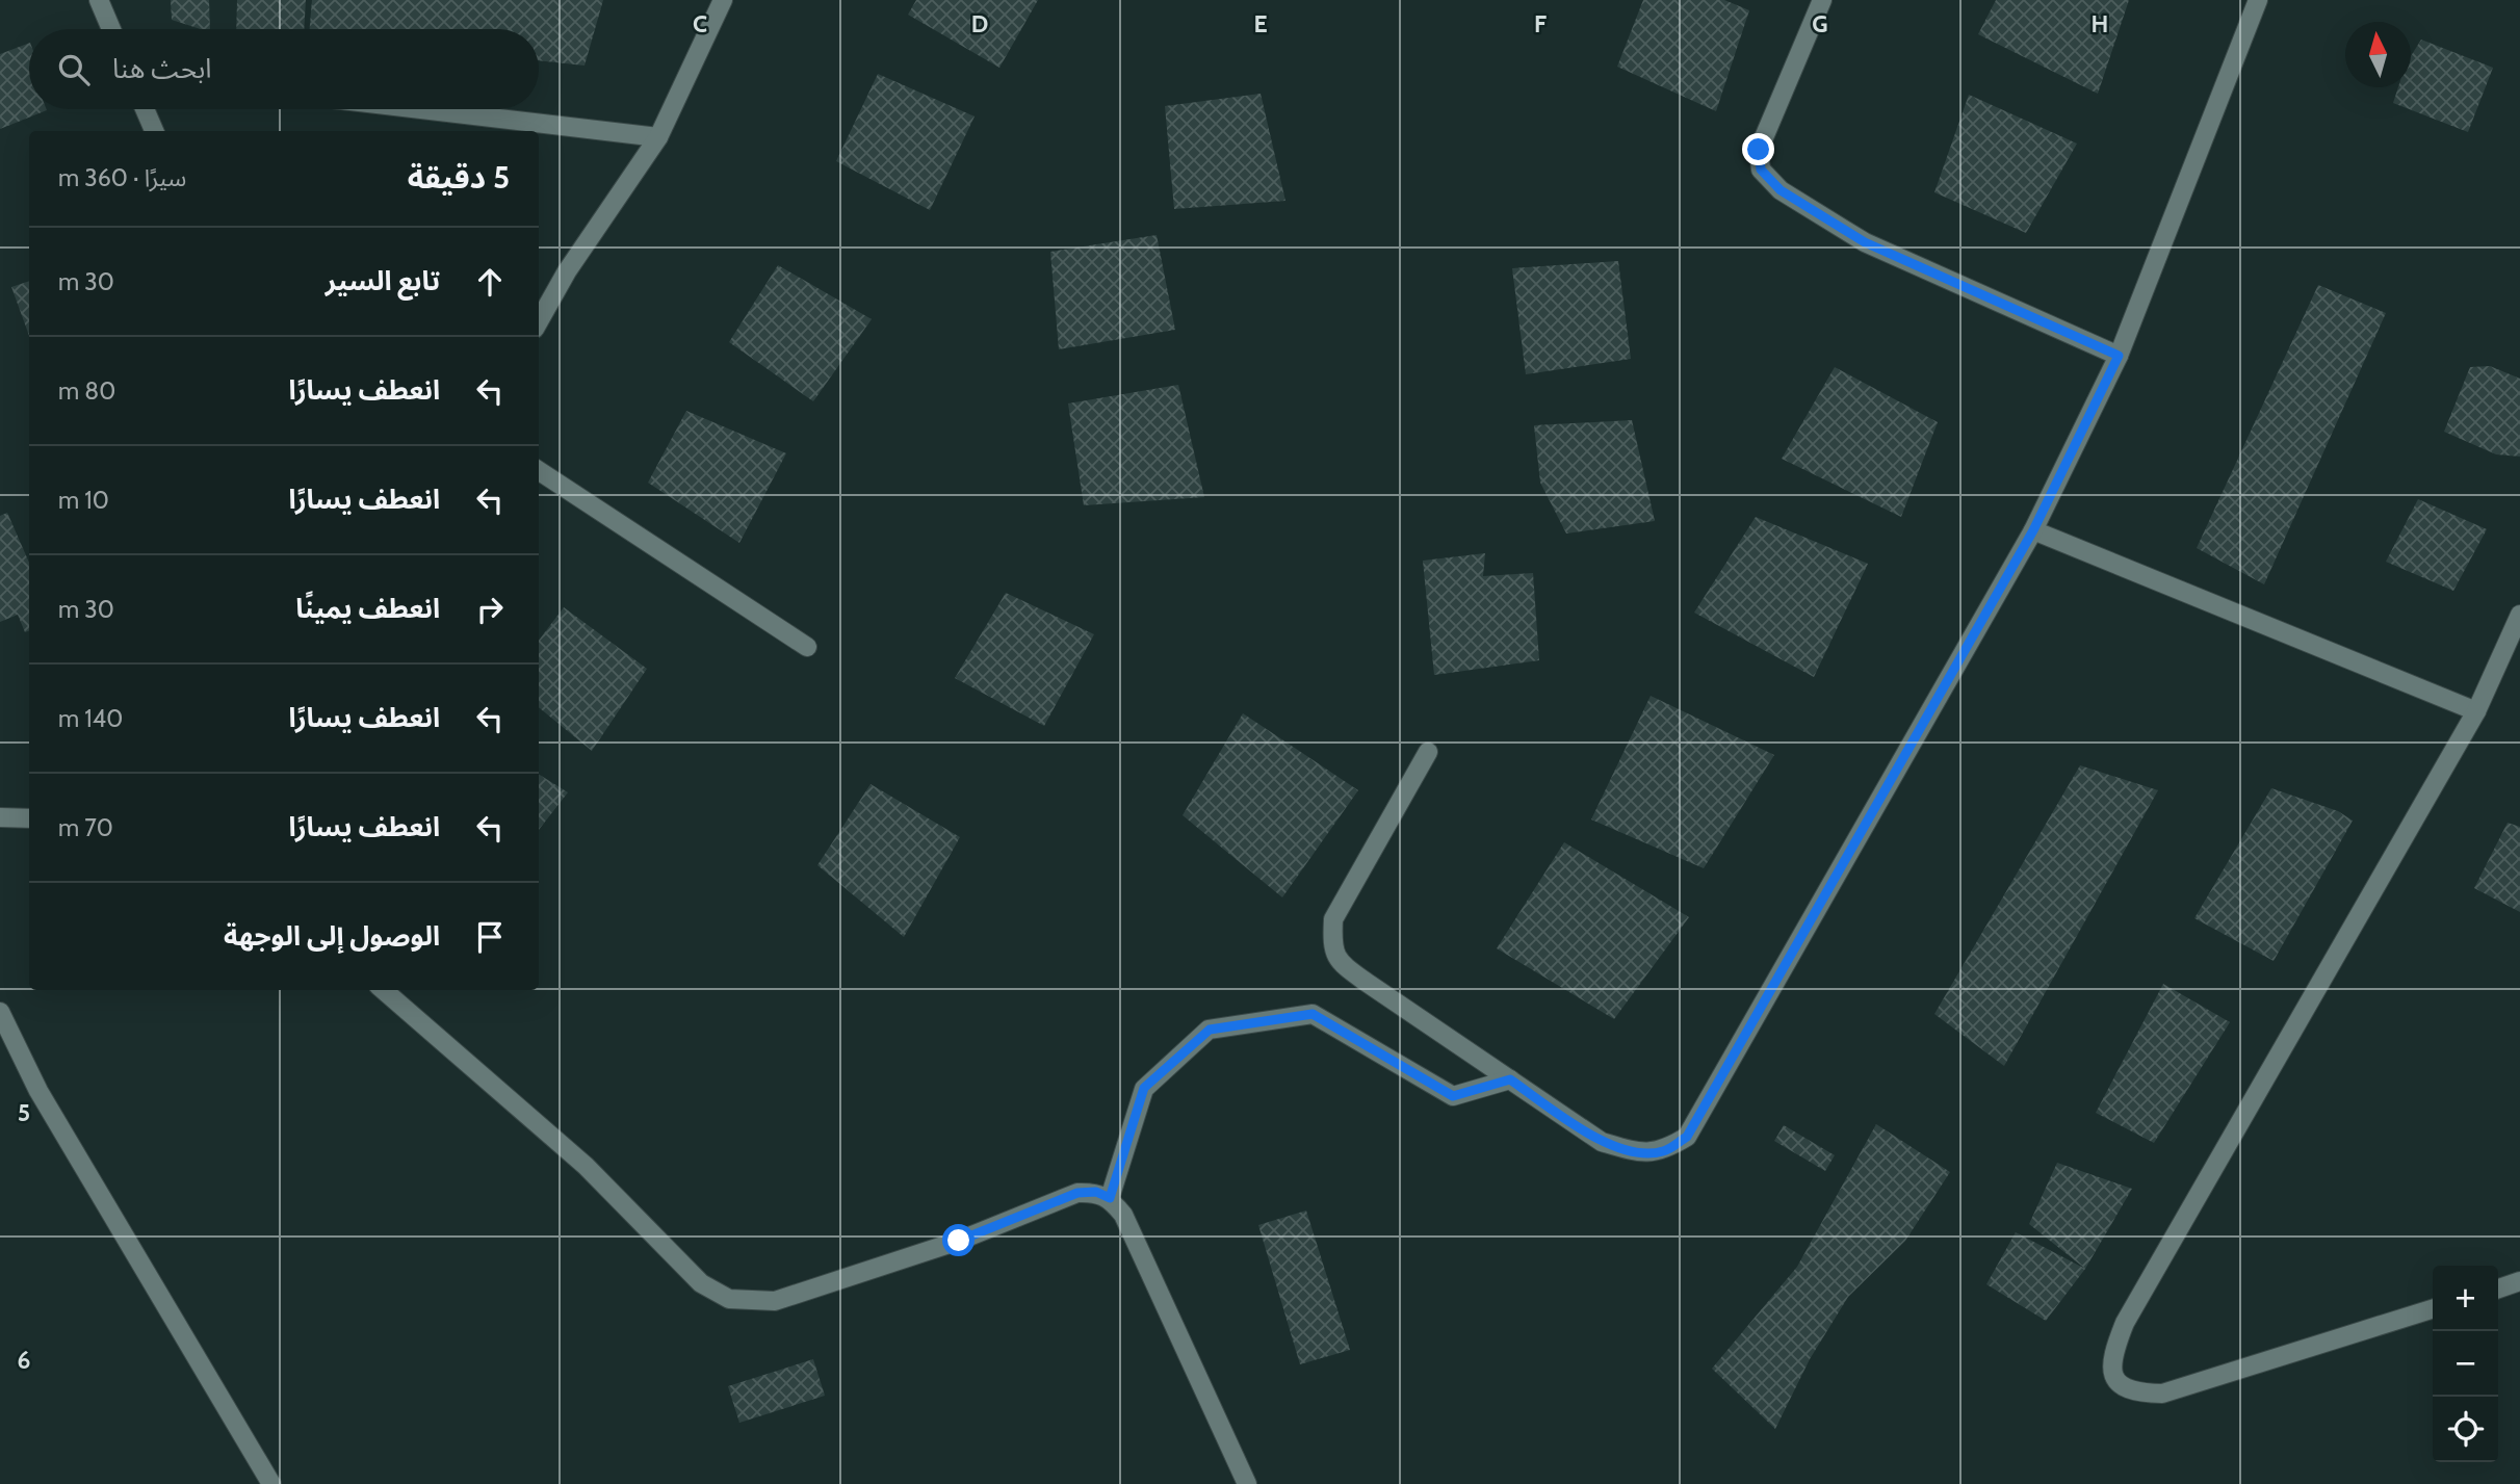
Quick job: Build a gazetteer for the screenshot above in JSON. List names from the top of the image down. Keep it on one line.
{"north":"top","page":{"search":"ابحث هنا","heading":["5 دقيقة","سيرًا · 360 m"],"list":[["تابع السير","30 m"],["انعطف يسارًا","80 m"],["انعطف يسارًا","10 m"],["انعطف يمينًا","30 m"],["انعطف يسارًا","140 m"],["انعطف يسارًا","70 m"],"الوصول إلى الوجهة"],"map_buttons":["+","−"]},"grid":{"columns":["C","D","E","F","G","H"],"rows":["5","6"]}}
